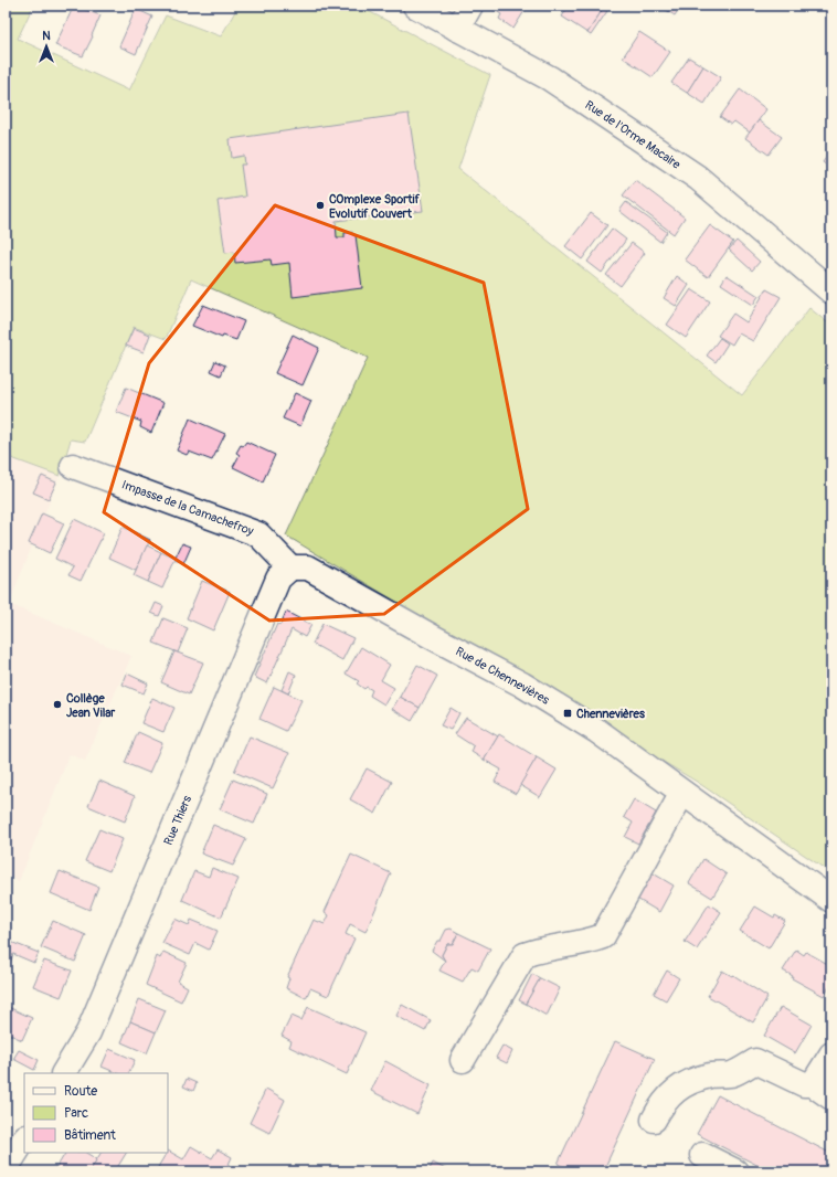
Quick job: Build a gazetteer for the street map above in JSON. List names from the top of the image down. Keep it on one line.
{"streets":{"street":["Rue de l'Orme Macaire","Impasse de la Camachefroy","Rue de Chennevières","Rue Thiers"]},"crossings":[["Impasse de la Camachefroy","Rue de Chennevières"],["Impasse de la Camachefroy","Rue Thiers"],["Rue de Chennevières","Rue Thiers"]],"places":{"other":["COmplexe Sportif Evolutif Couvert","Collège Jean Vilar"],"transit":["Chennevières"]},"legend":["Route","Parc","Bâtiment"],"north":"top"}
